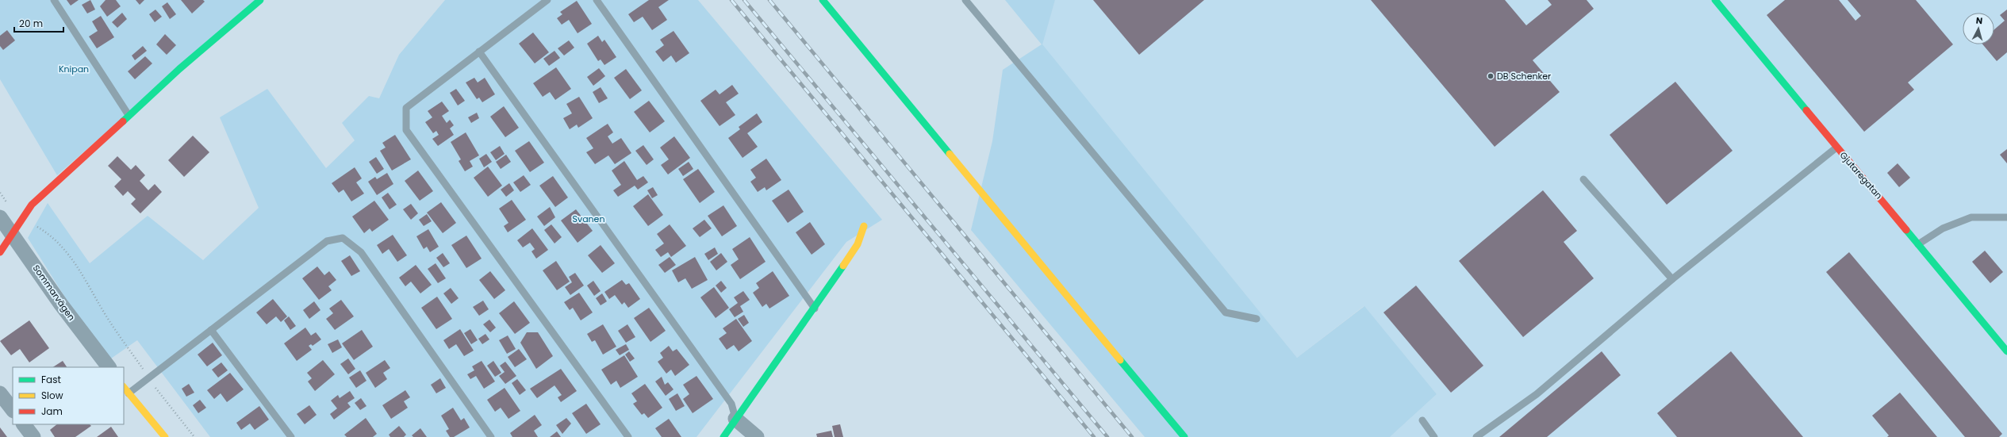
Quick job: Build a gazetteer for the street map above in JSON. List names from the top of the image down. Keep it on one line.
{"streets":{"street":["Gjutaregatan","Sommarvägen"]},"parks":["Knipan","Svanen"],"places":["DB Schenker"],"legend":["Fast","Slow","Jam"],"scale_bar":"20 m","north":"top"}
